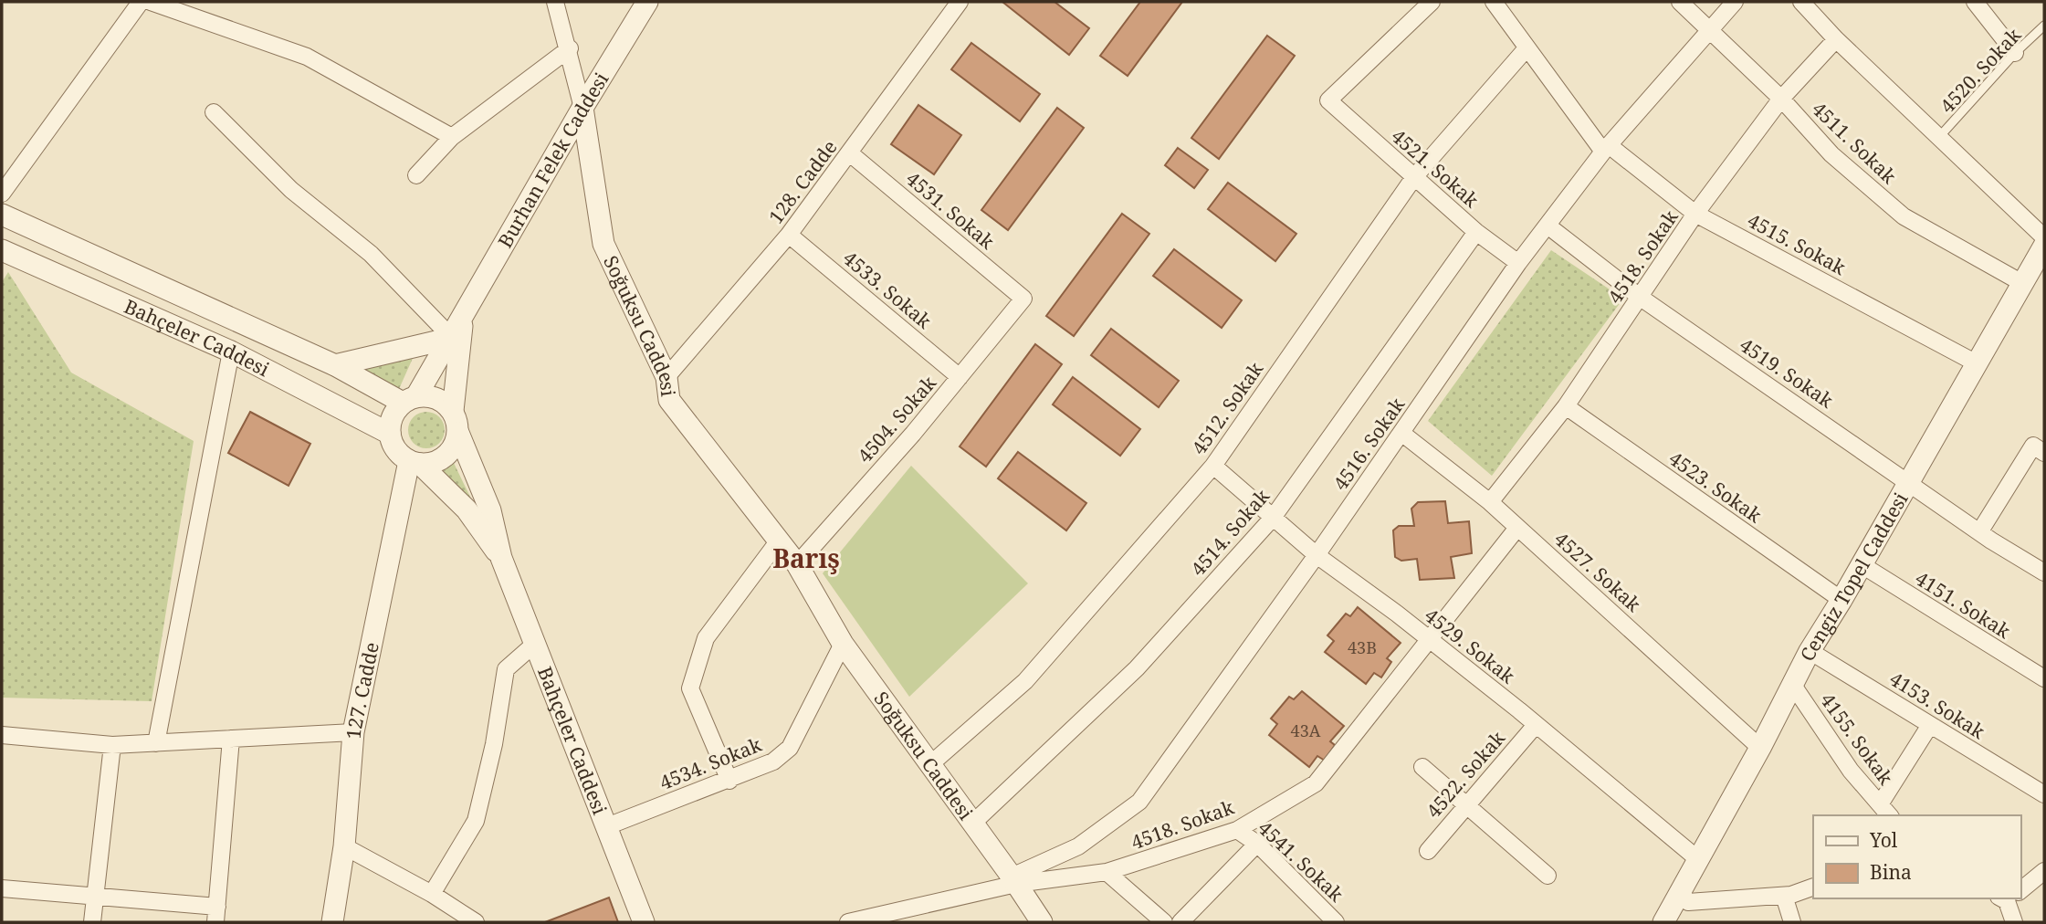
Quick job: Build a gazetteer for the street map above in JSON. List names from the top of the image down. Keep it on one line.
{"streets":{"street":["4511. Sokak","Burhan Felek Caddesi","4521. Sokak","128. Cadde","4531. Sokak","4515. Sokak","4518. Sokak","4533. Sokak","Soğuksu Caddesi","Bahçeler Caddesi","4519. Sokak","4512. Sokak","4504. Sokak","4516. Sokak","4523. Sokak","4514. Sokak","4527. Sokak","Cengiz Topel Caddesi","4151. Sokak","4529. Sokak","127. Cadde","4153. Sokak","4155. Sokak","4534. Sokak","4522. Sokak","4541. Sokak"],"lane":["4520. Sokak"]},"crossings":[["4511. Sokak","4518. Sokak"],["4511. Sokak","4516. Sokak"],["4511. Sokak","Cengiz Topel Caddesi"],["Burhan Felek Caddesi","Soğuksu Caddesi"],["Burhan Felek Caddesi","Bahçeler Caddesi"],["Burhan Felek Caddesi","127. Cadde"],["4521. Sokak","4512. Sokak"],["4521. Sokak","4516. Sokak"],["4521. Sokak","4514. Sokak"],["128. Cadde","4531. Sokak"],["128. Cadde","4533. Sokak"],["128. Cadde","Soğuksu Caddesi"],["4531. Sokak","4504. Sokak"],["4515. Sokak","4518. Sokak"],["4515. Sokak","4512. Sokak"],["4515. Sokak","4516. Sokak"],["4515. Sokak","Cengiz Topel Caddesi"],["4518. Sokak","Soğuksu Caddesi"],["4518. Sokak","4519. Sokak"],["4518. Sokak","4516. Sokak"],["4518. Sokak","4523. Sokak"],["4518. Sokak","4527. Sokak"],["4518. Sokak","4529. Sokak"],["4518. Sokak","4541. Sokak"],["4533. Sokak","4504. Sokak"],["Soğuksu Caddesi","4512. Sokak"],["Soğuksu Caddesi","4504. Sokak"],["Soğuksu Caddesi","4516. Sokak"],["Soğuksu Caddesi","4514. Sokak"],["Soğuksu Caddesi","4534. Sokak"],["Bahçeler Caddesi","127. Cadde"],["Bahçeler Caddesi","4534. Sokak"],["4519. Sokak","4516. Sokak"],["4519. Sokak","Cengiz Topel Caddesi"],["4512. Sokak","4529. Sokak"],["4516. Sokak","4527. Sokak"],["4516. Sokak","4529. Sokak"],["4523. Sokak","Cengiz Topel Caddesi"],["4514. Sokak","4529. Sokak"],["4527. Sokak","Cengiz Topel Caddesi"],["Cengiz Topel Caddesi","4151. Sokak"],["Cengiz Topel Caddesi","4529. Sokak"],["Cengiz Topel Caddesi","4153. Sokak"],["Cengiz Topel Caddesi","4155. Sokak"],["4529. Sokak","4522. Sokak"]],"districts":["Barış"],"house_numbers":["43B","43A"],"legend":["Yol","Bina"]}
